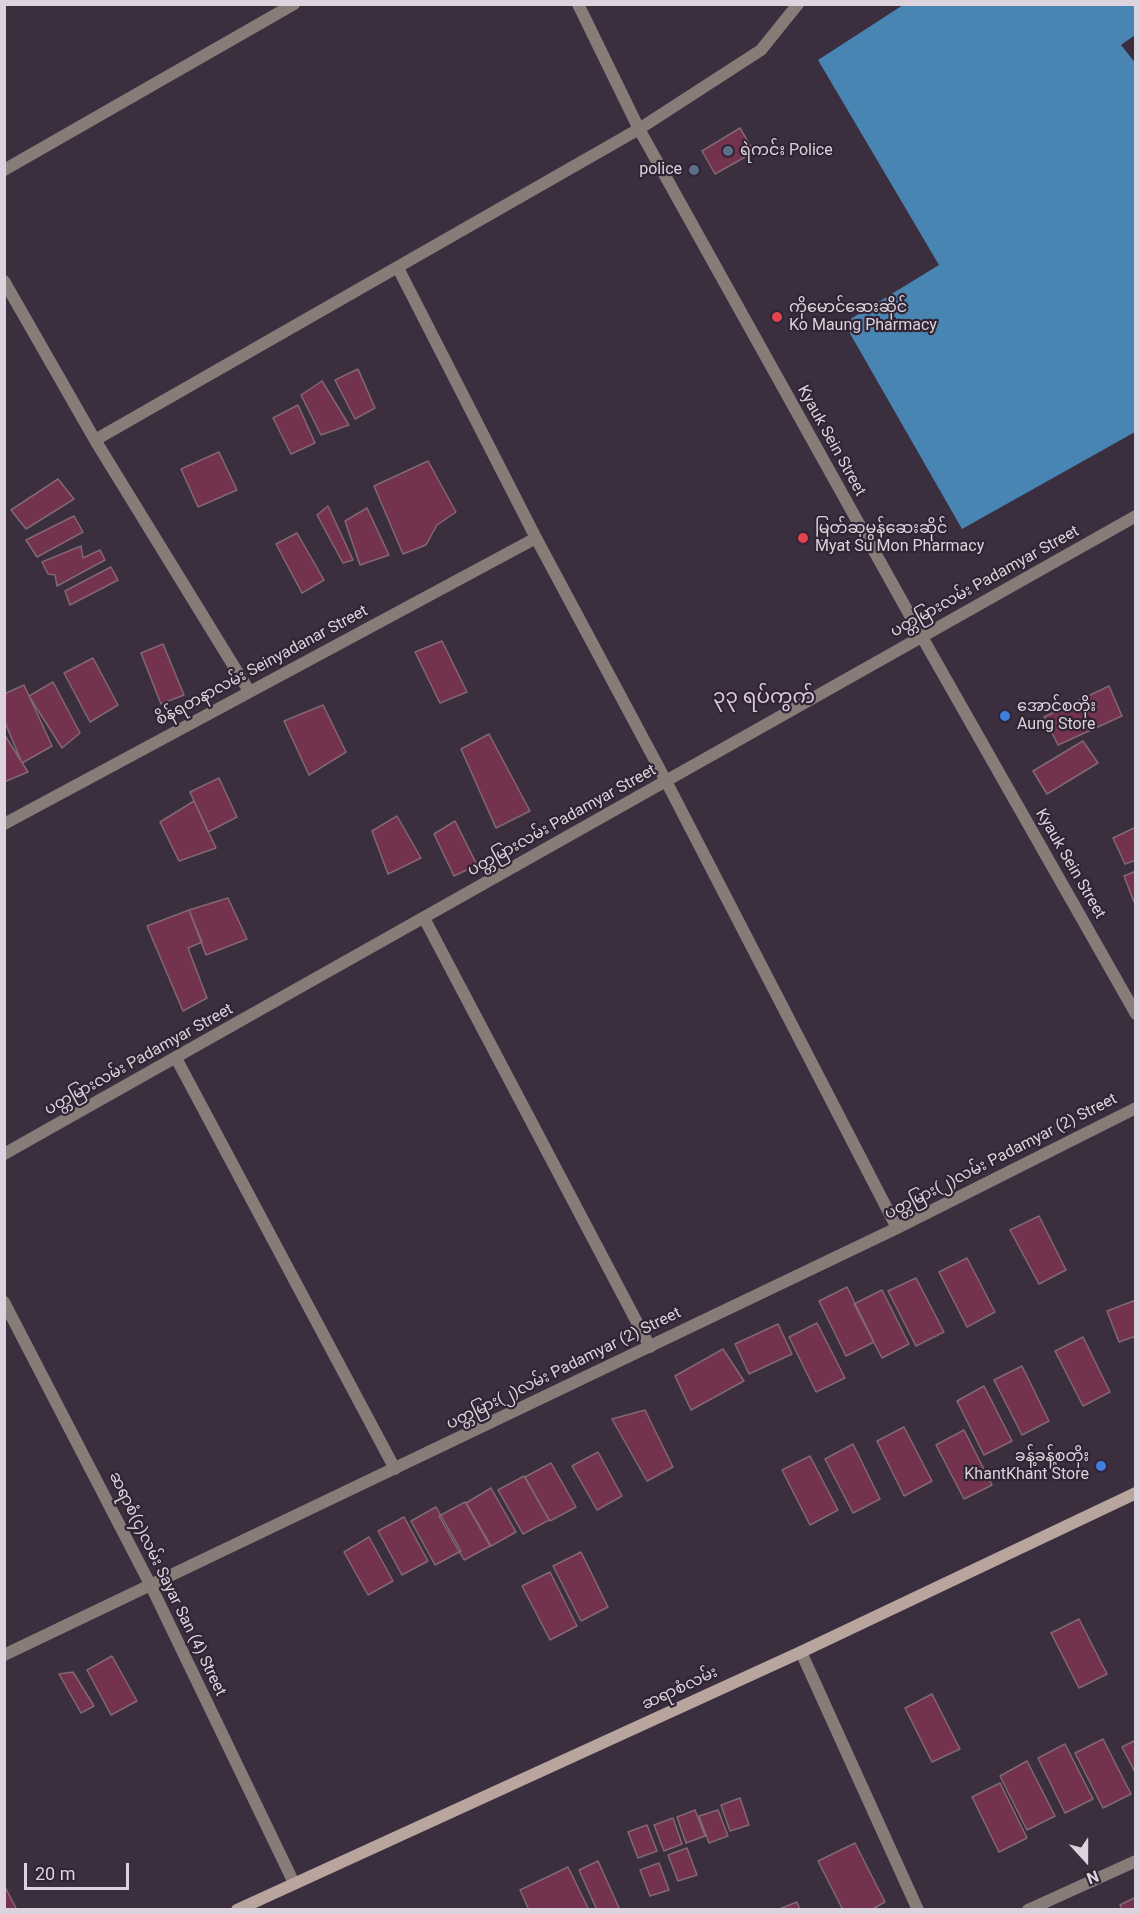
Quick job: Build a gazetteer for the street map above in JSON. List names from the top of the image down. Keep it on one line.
{"streets":{"main road":["ဆရာစံလမ်း"],"street":["Kyauk Sein Street","ပတ္တမြားလမ်း Padamyar Street","စိန်ရတနာလမ်း Seinyadanar Street","ပတ္တမြား(၂)လမ်း Padamyar (2) Street","ဆရာစံ(၄)လမ်း Sayar San (4) Street"]},"crossings":[["Kyauk Sein Street","ပတ္တမြားလမ်း Padamyar Street"],["ပတ္တမြား(၂)လမ်း Padamyar (2) Street","ဆရာစံ(၄)လမ်း Sayar San (4) Street"],["ဆရာစံ(၄)လမ်း Sayar San (4) Street","ဆရာစံလမ်း"]],"districts":["၃၃ ရပ်ကွက်"],"places":["ရဲကင်း Police","police","ကိုမောင်ဆေးဆိုင် Ko Maung Pharmacy","မြတ်ဆုမွန်ဆေးဆိုင် Myat Su Mon Pharmacy","အောင်စတိုး Aung Store","ခန့်ခန့်စတိုး KhantKhant Store"],"scale_bar":"20 m","north":"bottom"}
